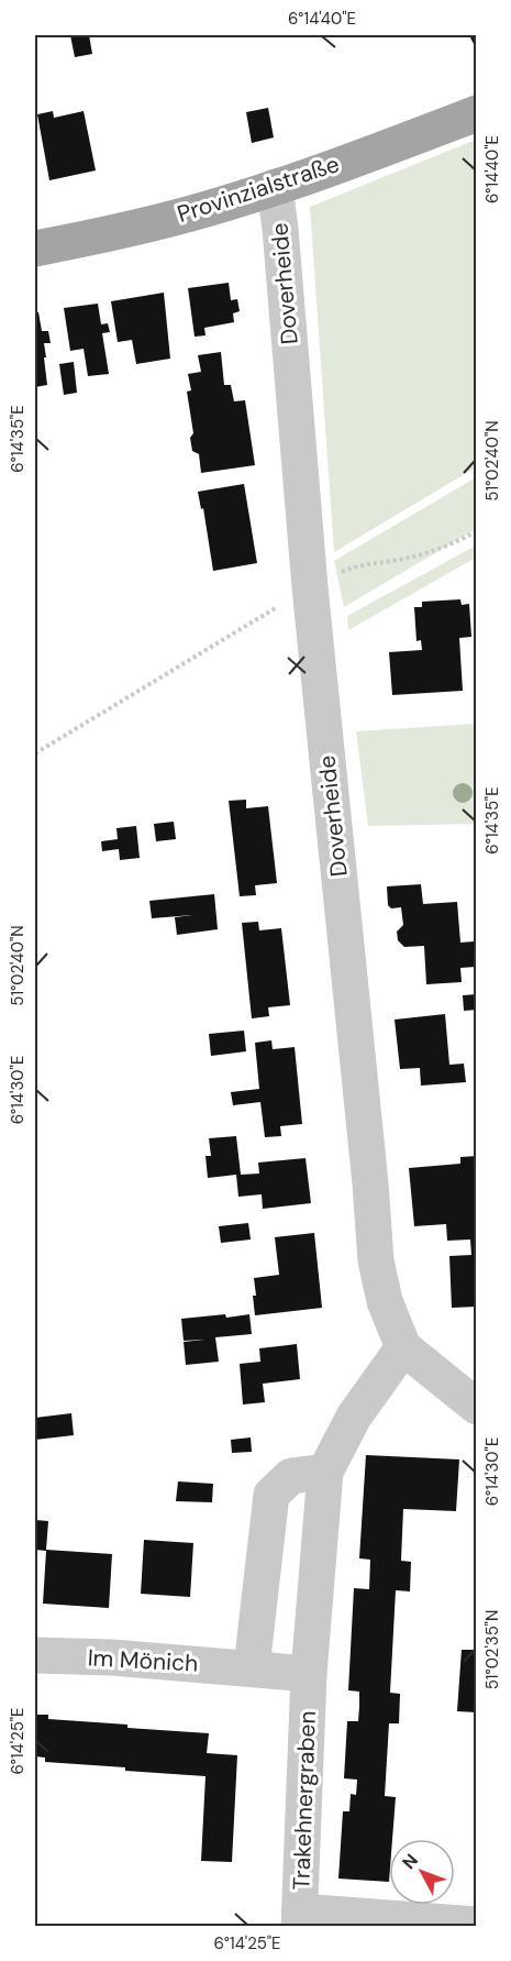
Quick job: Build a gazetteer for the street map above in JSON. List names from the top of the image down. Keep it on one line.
{"streets":{"main road":["Provinzialstraße"],"street":["Doverheide","Im Mönich","Trakehnergraben"]},"crossings":[["Provinzialstraße","Doverheide"],["Doverheide","Trakehnergraben"]],"north":"top left","coordinates":["6°14'40\"E","6°14'35\"E","51°02'40\"N","6°14'30\"E","51°02'35\"N","6°14'25\"E"]}
